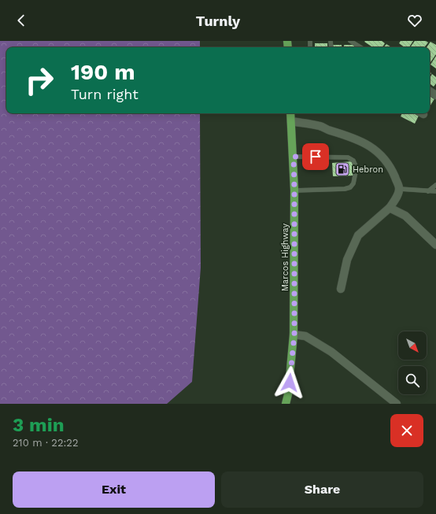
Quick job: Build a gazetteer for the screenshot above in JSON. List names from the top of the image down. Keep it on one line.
{"streets":{"main road":["Marcos Highway"]},"places":{"fuel station":["Hebron"]},"north":"bottom right","page":{"header":"Turnly","turn":["190 m","Turn right"],"heading":["3 min","210 m · 22:22"],"buttons":["Exit","Share"]}}
